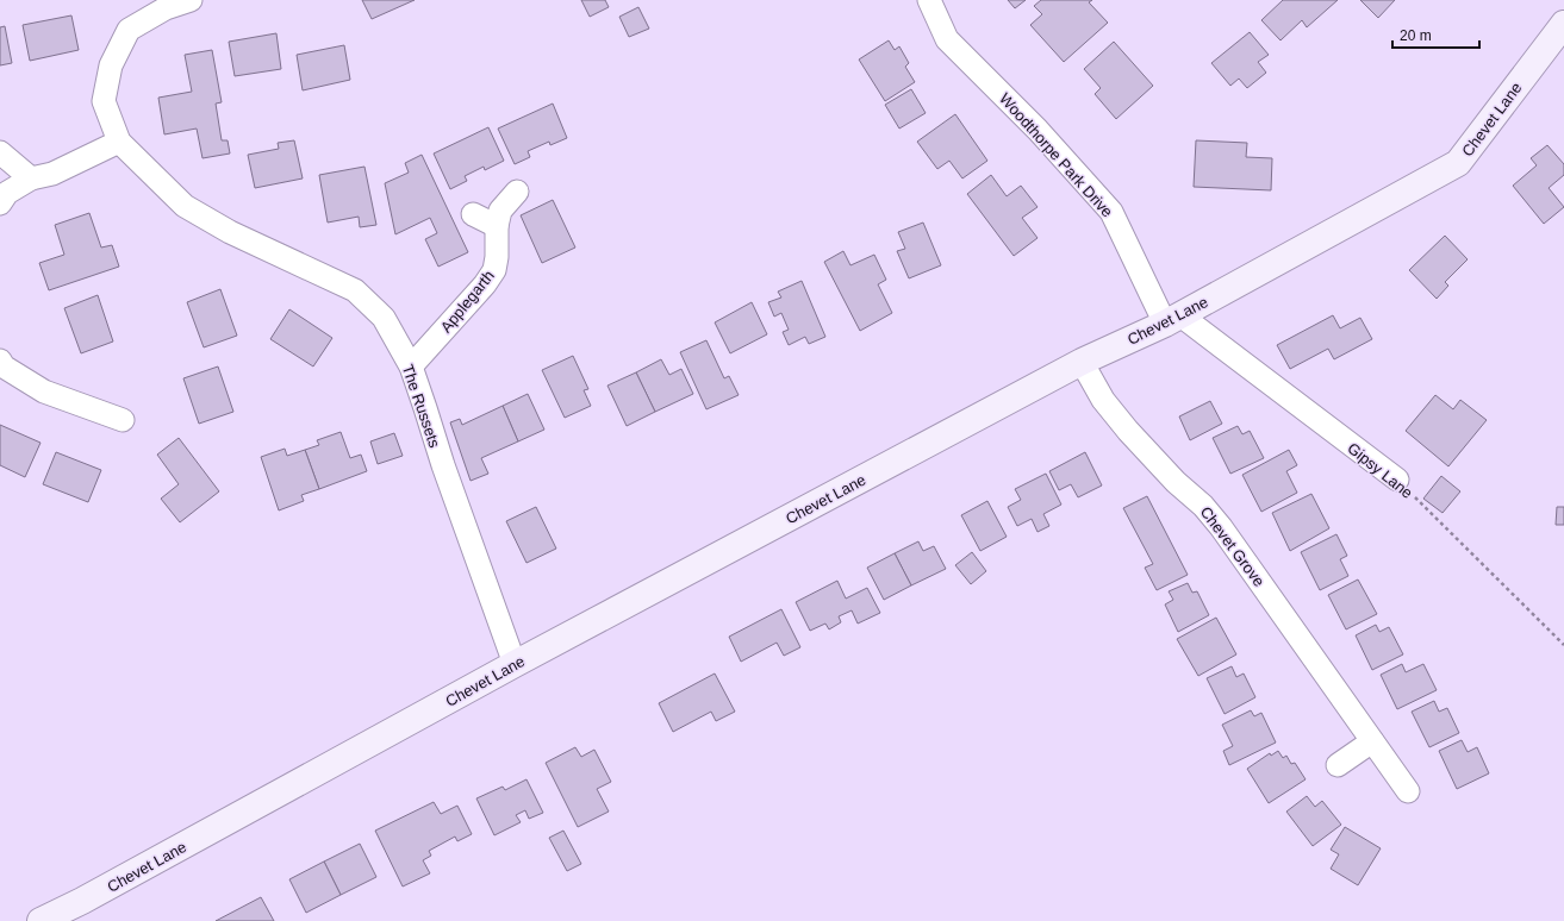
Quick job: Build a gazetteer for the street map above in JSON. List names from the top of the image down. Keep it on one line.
{"streets":{"main road":["Chevet Lane"],"street":["Woodthorpe Park Drive","Applegarth","The Russets","Gipsy Lane","Chevet Grove"]},"crossings":[["Chevet Lane","Woodthorpe Park Drive"],["Chevet Lane","The Russets"],["Chevet Lane","Gipsy Lane"],["Chevet Lane","Chevet Grove"],["Woodthorpe Park Drive","Gipsy Lane"],["Applegarth","The Russets"]],"scale_bar":"20 m"}
